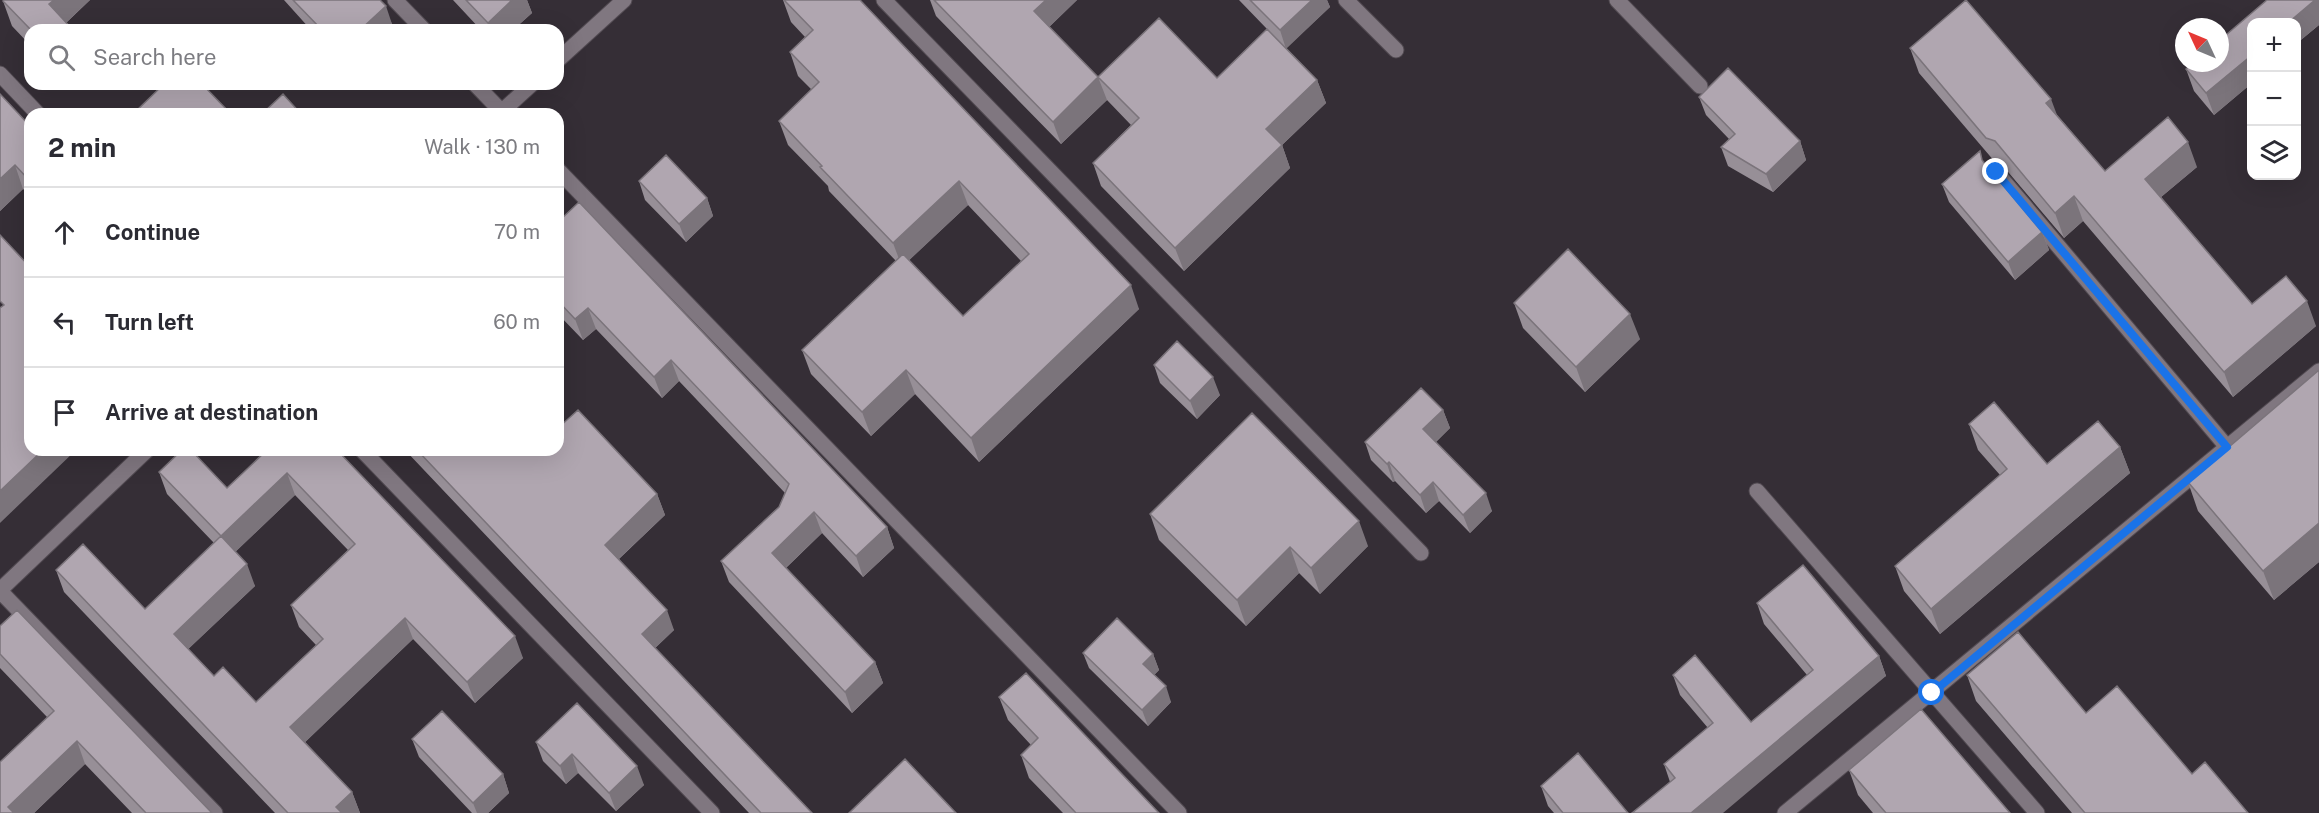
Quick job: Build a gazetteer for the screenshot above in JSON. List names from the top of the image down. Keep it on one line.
{"north":"top left","page":{"map_buttons":["+","−"],"search":"Search here","heading":["2 min","Walk · 130 m"],"list":[["Continue","70 m"],["Turn left","60 m"],"Arrive at destination"]}}
